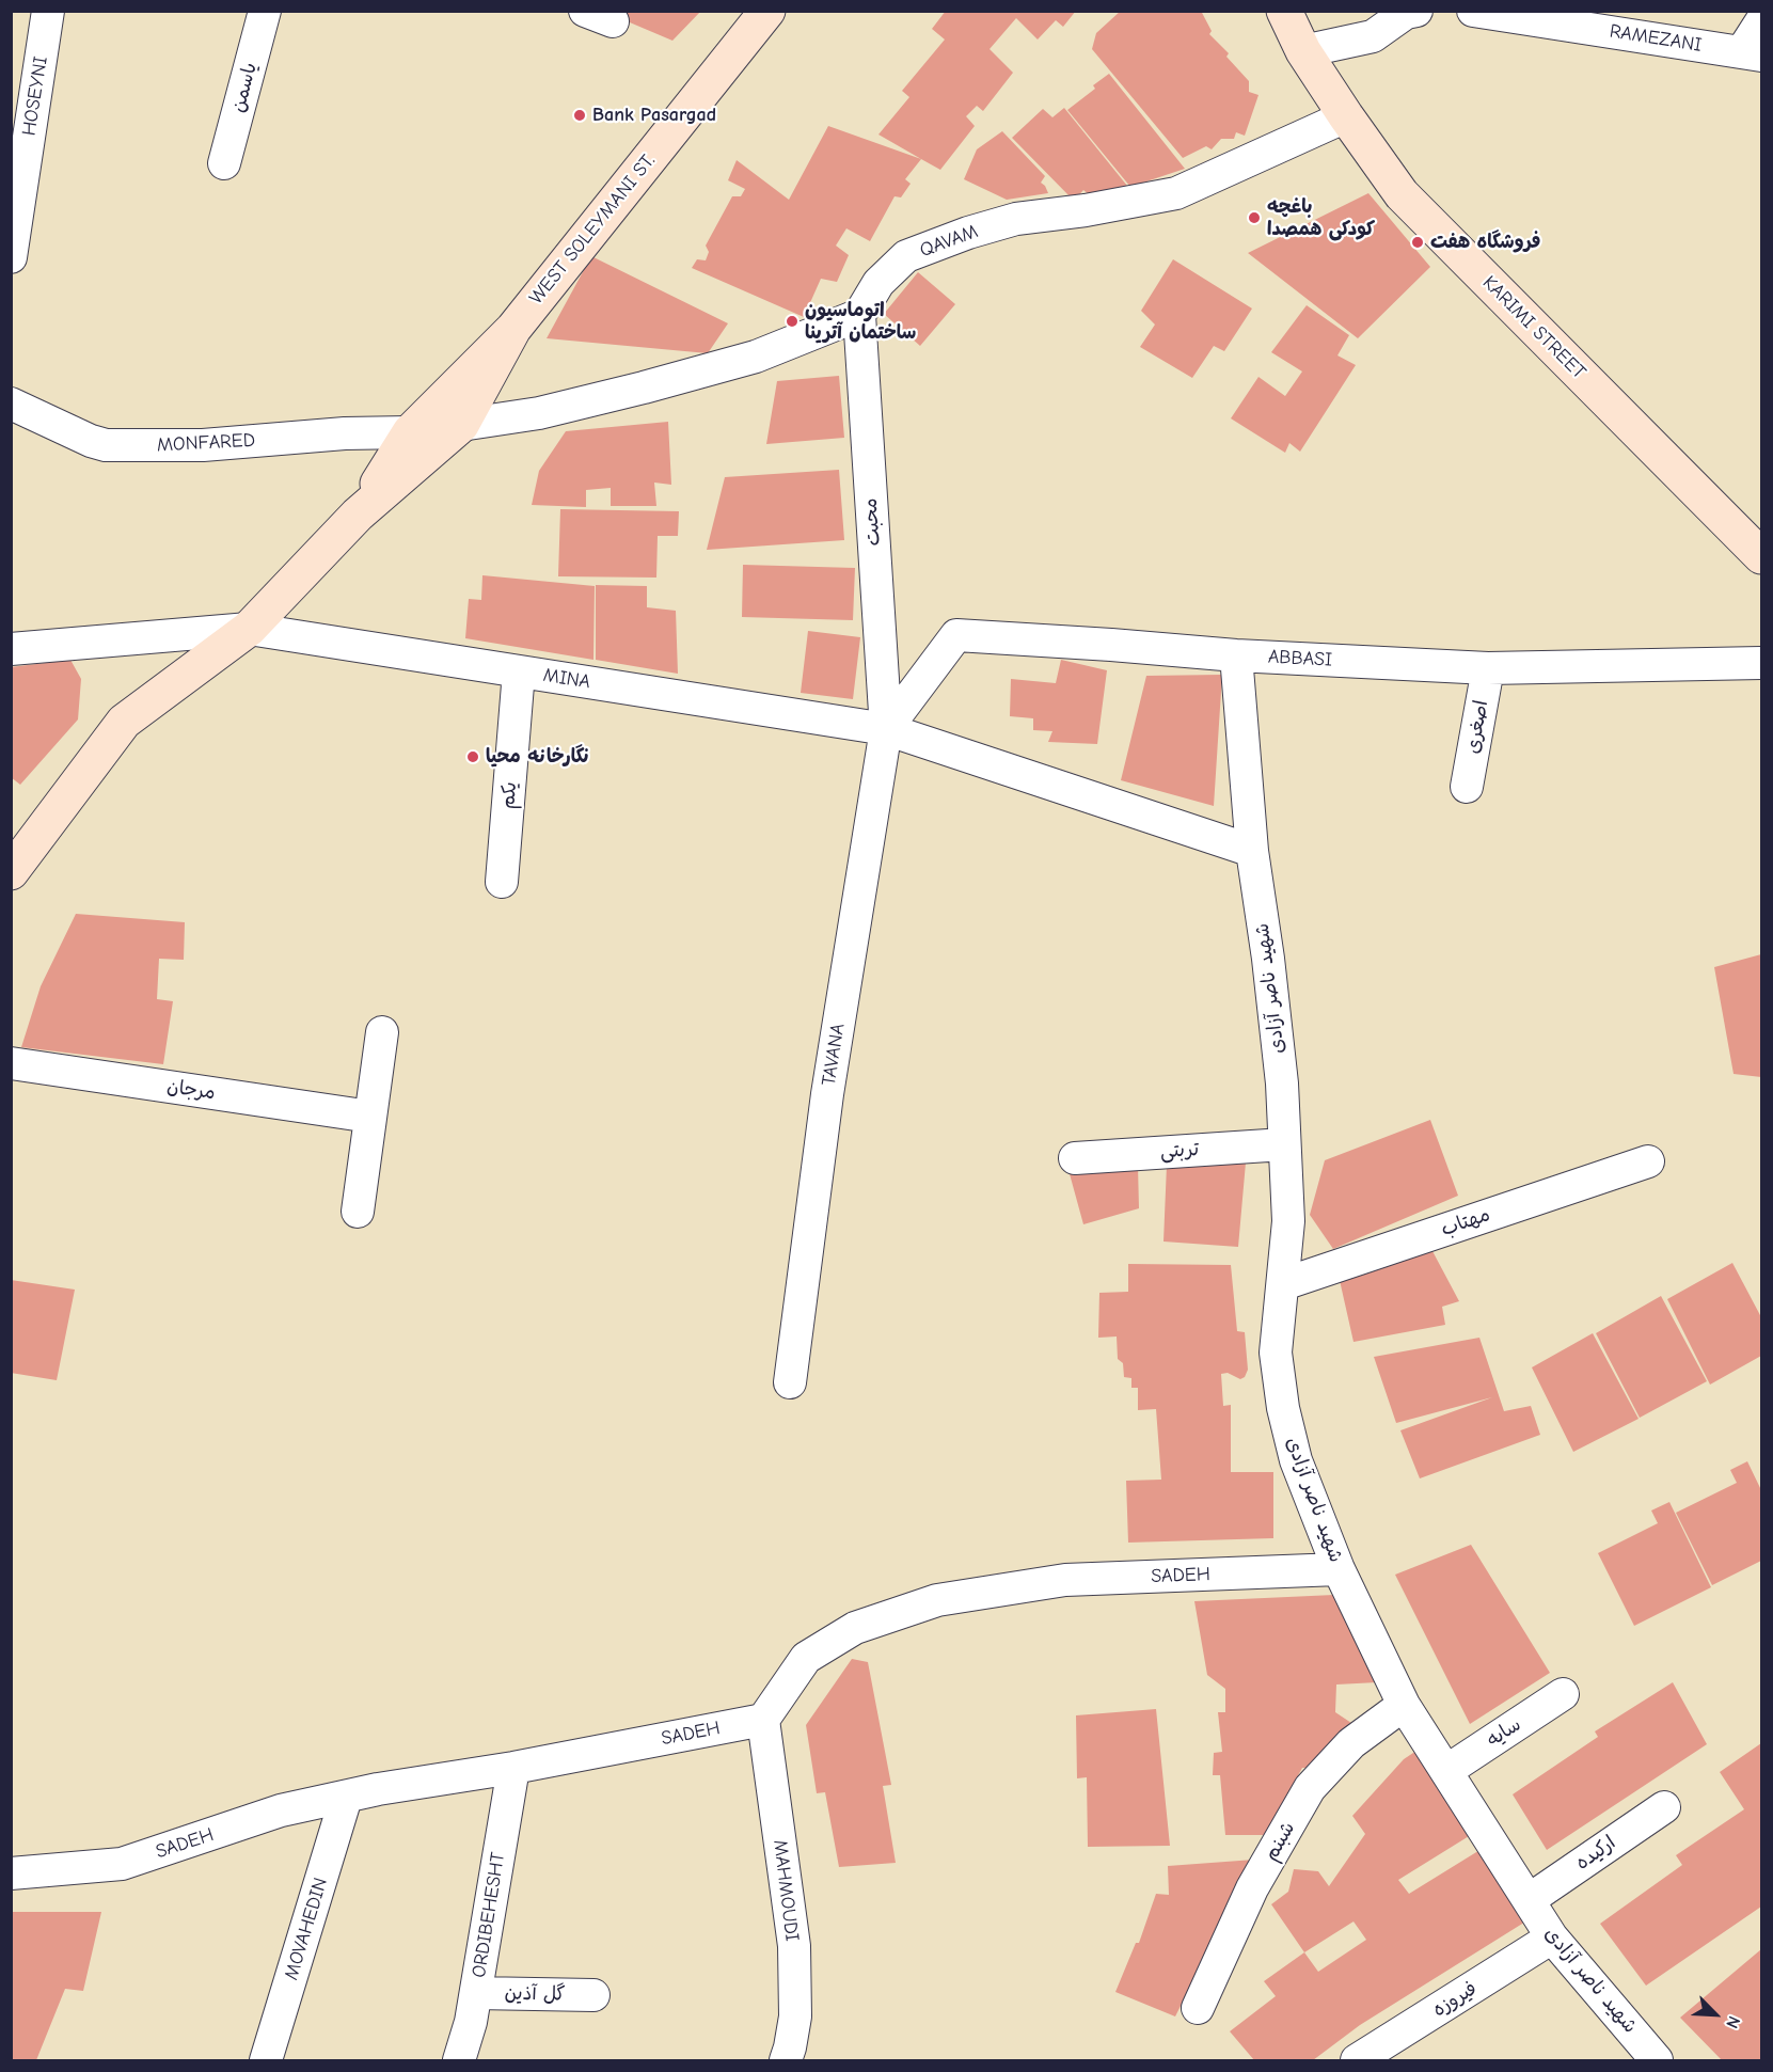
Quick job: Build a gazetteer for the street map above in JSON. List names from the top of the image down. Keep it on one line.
{"streets":{"main road":["WEST SOLEYMANI ST.","KARIMI STREET"],"street":["RAMEZANI","یاسمن","HOSEYNI","QAVAM","MONFARED","محبت","ABBASI","MINA","اصغری","یکم","شهید ناصر آزادی","TAVANA","مرجان","تربتی","مهتاب","SADEH","سایه","شبنم","ارکیده","MAHMOUDI","ORDIBEHESHT","MOVAHEDIN","گل آذین","فیروزه"]},"crossings":[["WEST SOLEYMANI ST.","MONFARED"],["WEST SOLEYMANI ST.","MINA"],["QAVAM","KARIMI STREET"],["QAVAM","محبت"],["محبت","ABBASI"],["محبت","MINA"],["محبت","TAVANA"],["ABBASI","MINA"],["ABBASI","اصغری"],["ABBASI","شهید ناصر آزادی"],["ABBASI","TAVANA"],["MINA","یکم"],["MINA","شهید ناصر آزادی"],["MINA","TAVANA"],["شهید ناصر آزادی","تربتی"],["شهید ناصر آزادی","مهتاب"],["شهید ناصر آزادی","SADEH"],["شهید ناصر آزادی","سایه"],["شهید ناصر آزادی","شبنم"],["شهید ناصر آزادی","ارکیده"],["شهید ناصر آزادی","فیروزه"],["SADEH","MAHMOUDI"],["SADEH","ORDIBEHESHT"],["SADEH","MOVAHEDIN"],["ORDIBEHESHT","گل آذین"]],"places":["Bank Pasargad","باغچه کودکی همصدا","فروشگاه هفت","اتوماسیون ساختمان آترینا","نگارخانه محیا"],"north":"bottom right"}
